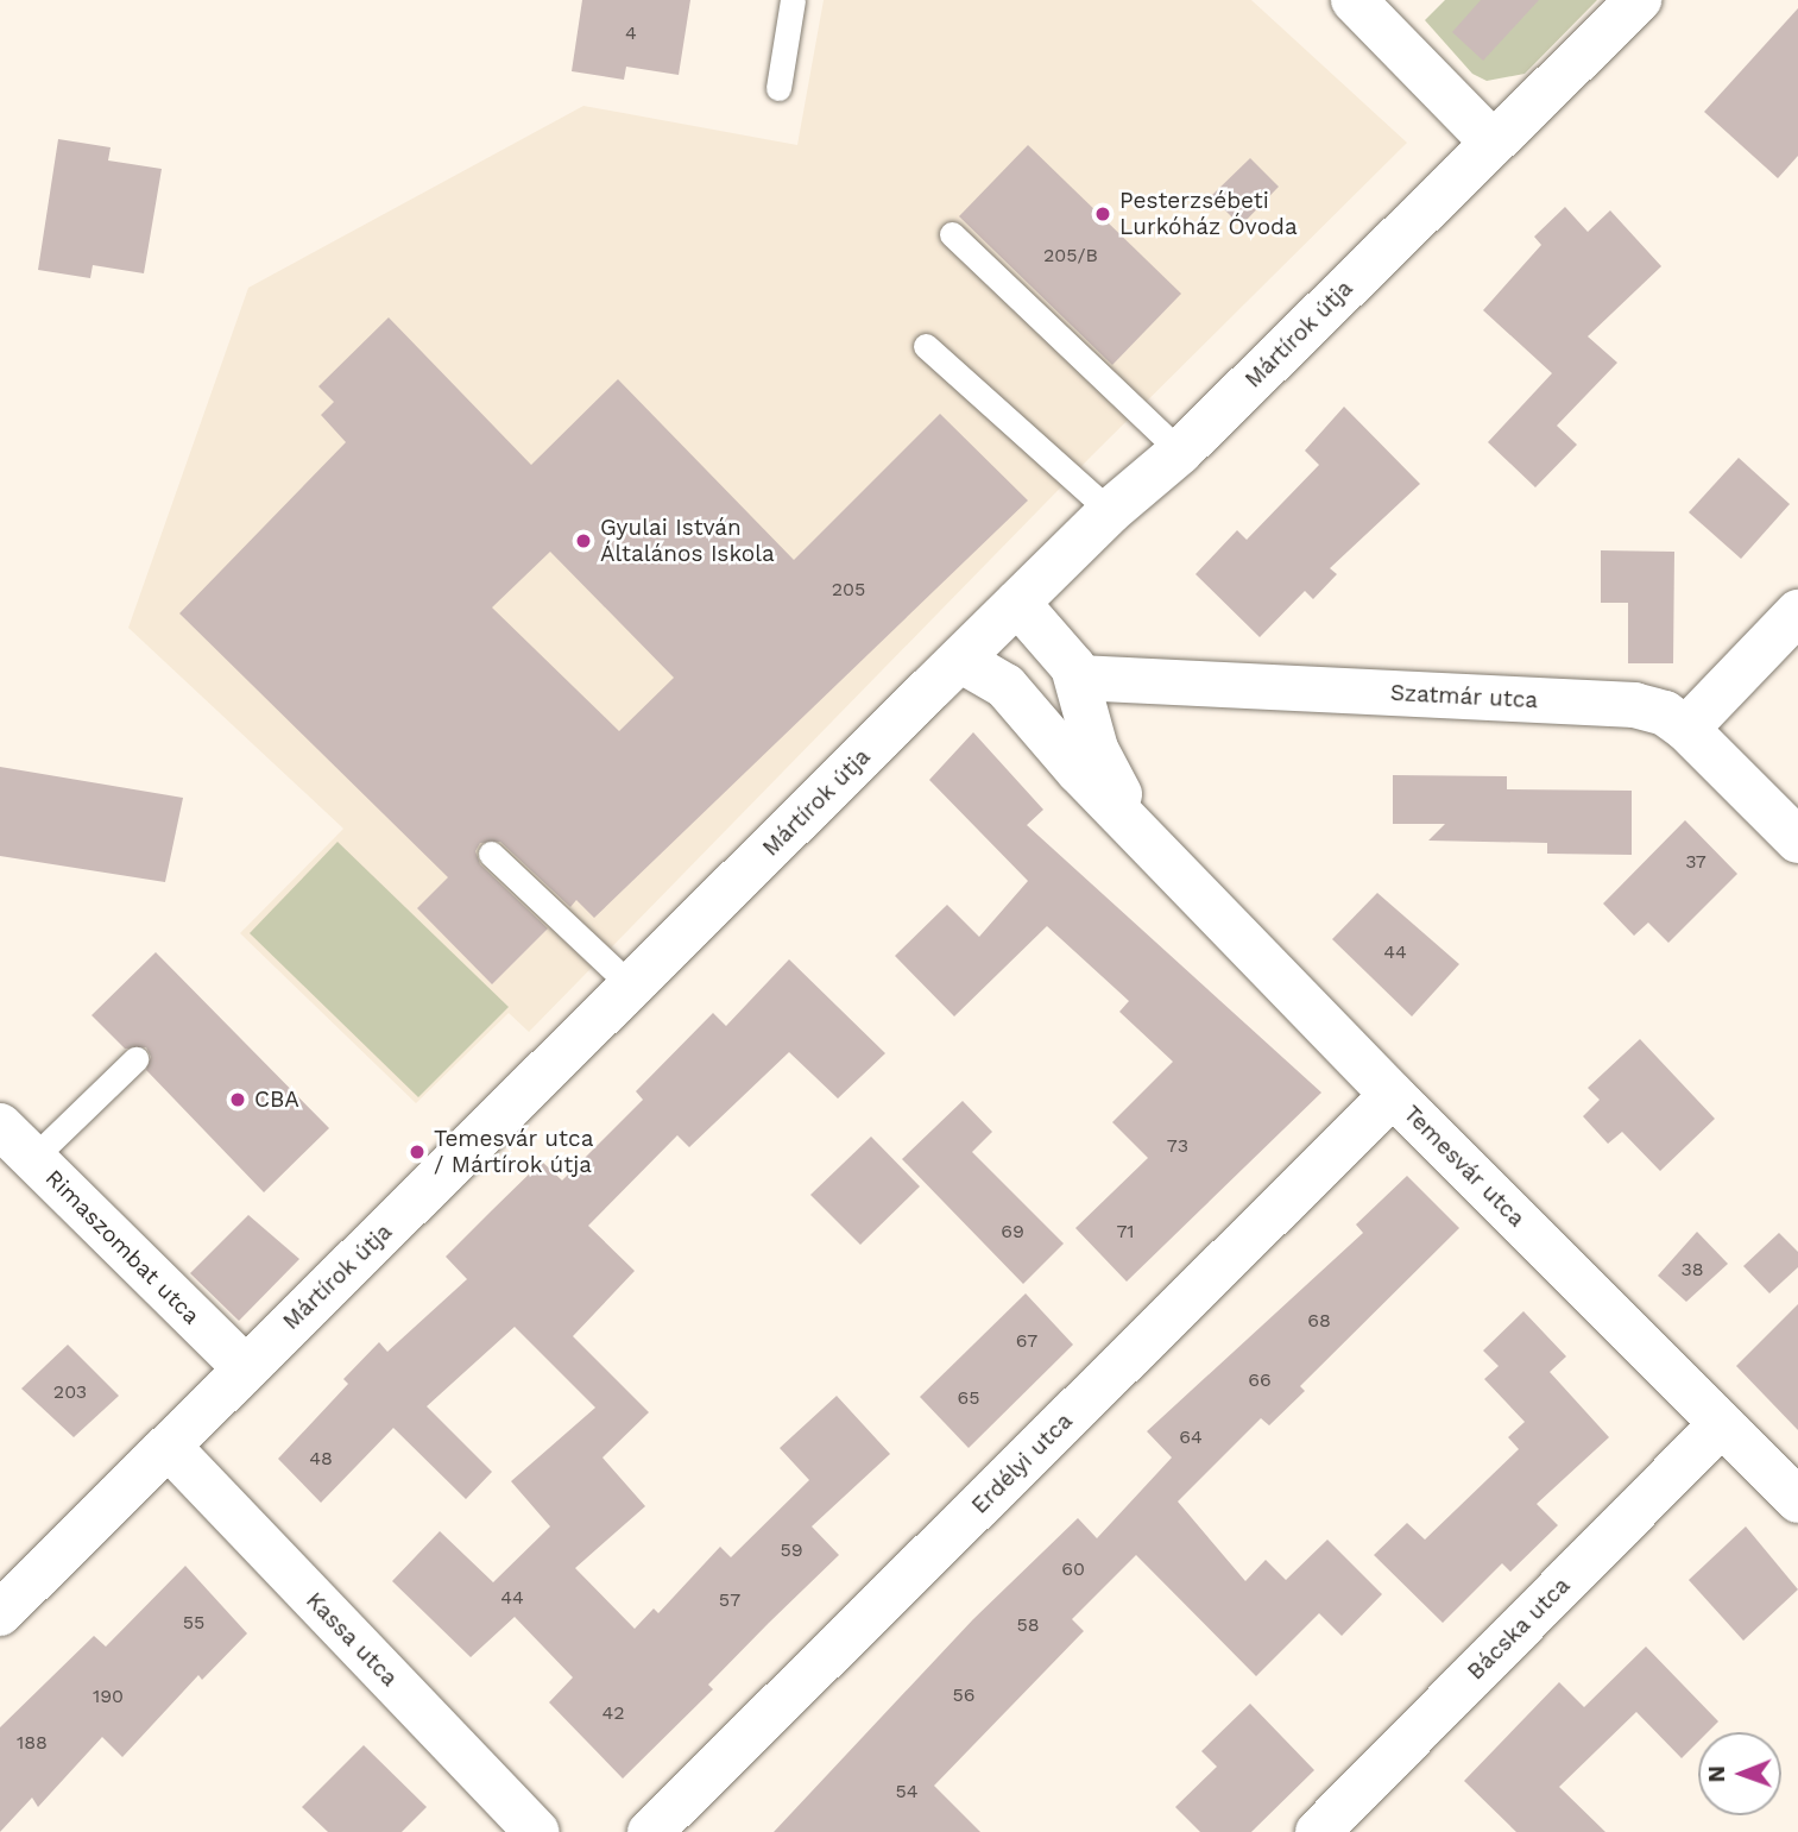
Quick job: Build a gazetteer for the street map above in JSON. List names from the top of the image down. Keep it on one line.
{"streets":{"street":["Mártírok útja","Szatmár utca","Temesvár utca","Rimaszombat utca","Erdélyi utca","Bácska utca","Kassa utca"]},"crossings":[["Mártírok útja","Temesvár utca"],["Mártírok útja","Rimaszombat utca"],["Mártírok útja","Kassa utca"],["Szatmár utca","Temesvár utca"],["Temesvár utca","Erdélyi utca"],["Temesvár utca","Bácska utca"]],"places":["Pesterzsébeti Lurkóház Óvoda","Gyulai István Általános Iskola","CBA","Temesvár utca / Mártírok útja"],"house_numbers":["4","205/B","205","37","44","73","69","71","38","68","67","66","203","65","64","48","59","60","44","57","55","58","56","190","42","188","54"],"north":"left"}
